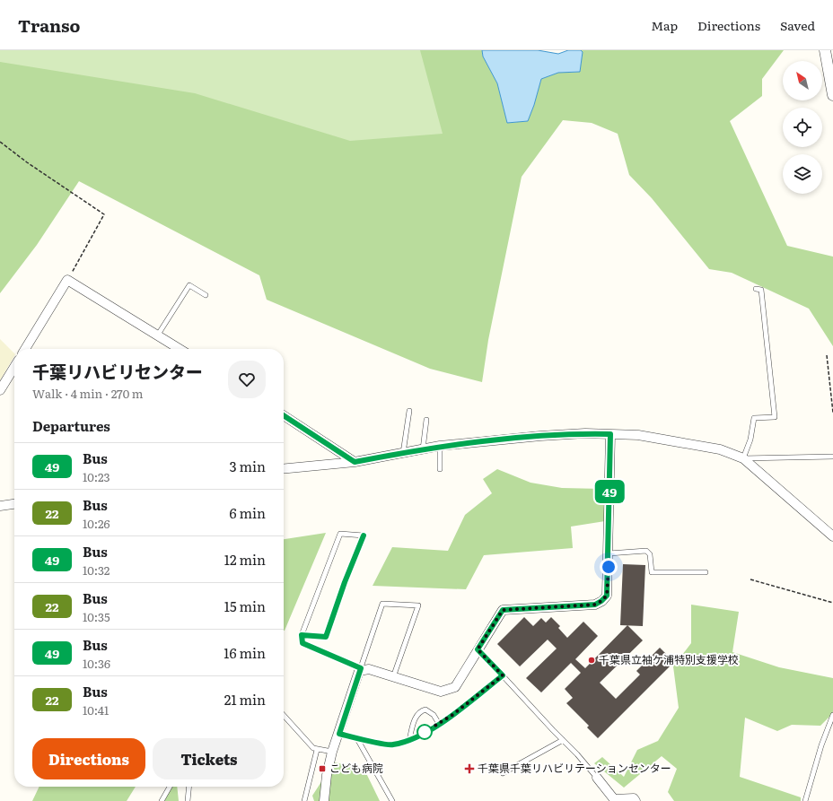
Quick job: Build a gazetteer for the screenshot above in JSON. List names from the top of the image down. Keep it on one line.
{"places":{"other":["千葉県立袖ケ浦特別支援学校"],"transit":["こども病院"],"health":["千葉県千葉リハビリテーションセンター"]},"lines":["bus line 49"],"north":"top left","page":{"header":"Transo","nav":["Map","Directions","Saved"],"on_map":"49","heading":[["千葉リハビリセンター","Walk · 4 min · 270 m"],"Departures"],"list":[{"mark":"49","name":"Bus","note":"10:23","value":"3 min"},{"mark":"22","name":"Bus","note":"10:26","value":"6 min"},{"mark":"49","name":"Bus","note":"10:32","value":"12 min"},{"mark":"22","name":"Bus","note":"10:35","value":"15 min"},{"mark":"49","name":"Bus","note":"10:36","value":"16 min"},{"mark":"22","name":"Bus","note":"10:41","value":"21 min"}],"buttons":["Directions","Tickets"]}}
